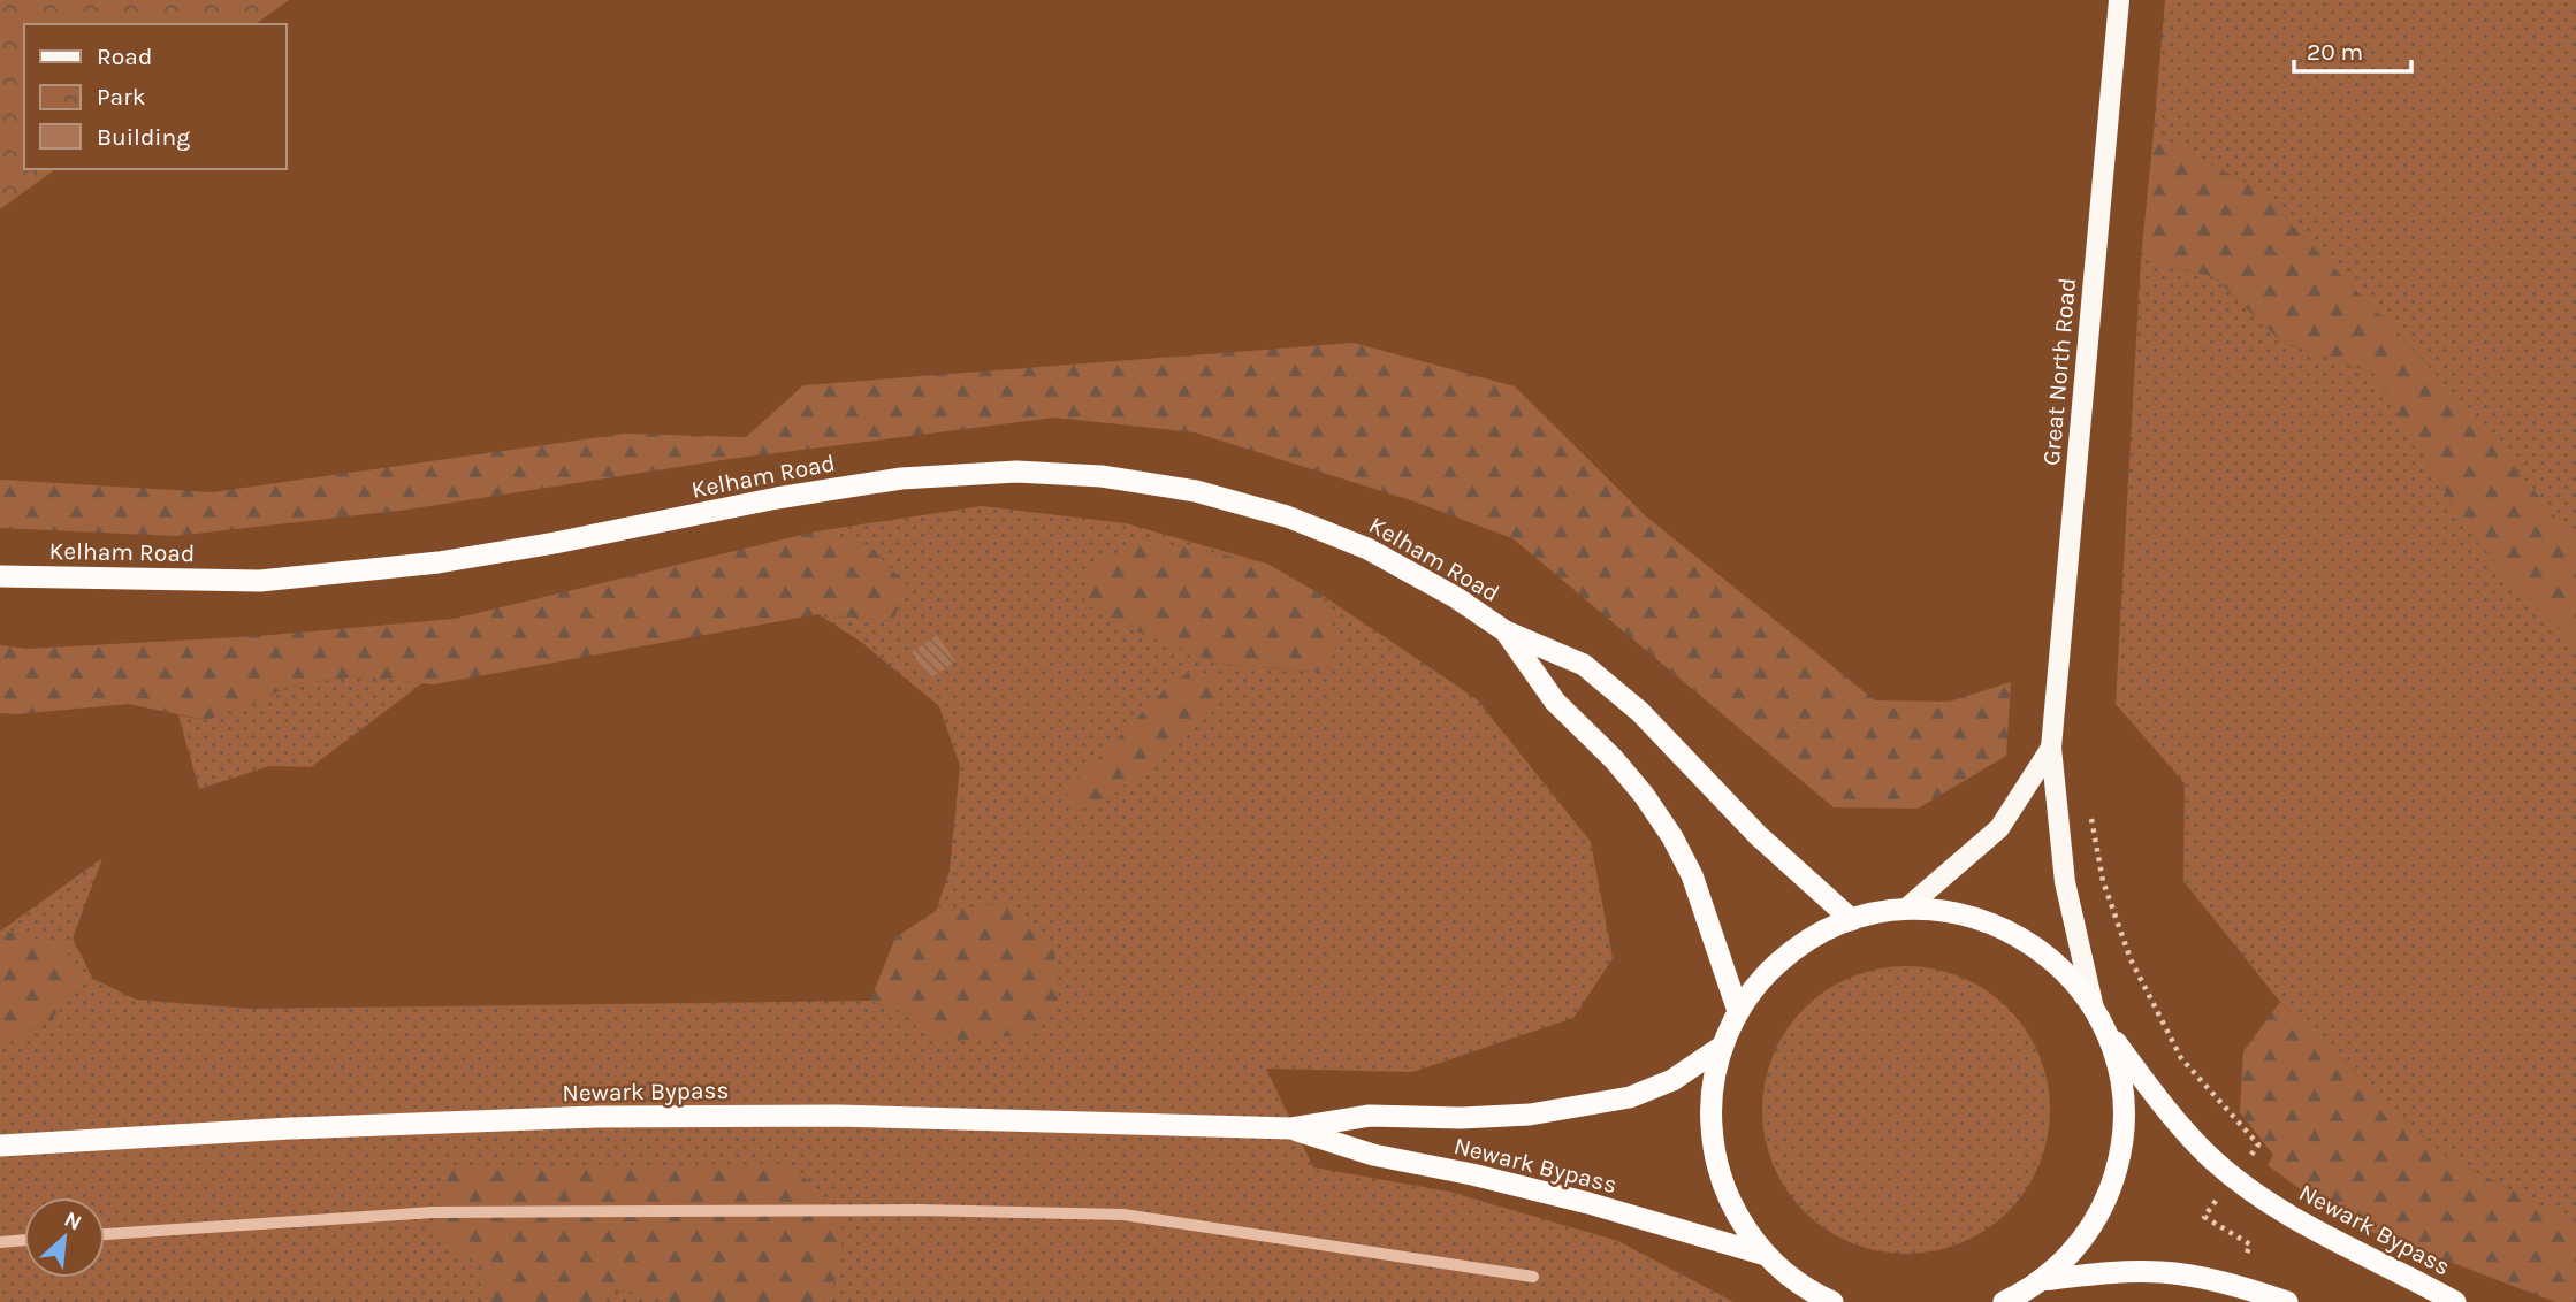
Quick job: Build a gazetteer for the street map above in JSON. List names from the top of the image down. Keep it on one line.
{"streets":{"highway":["Kelham Road","Newark Bypass"],"main road":["Great North Road"]},"crossings":[["Great North Road","Newark Bypass"],["Kelham Road","Newark Bypass"]],"legend":["Road","Park","Building"],"scale_bar":"20 m","north":"top right"}
